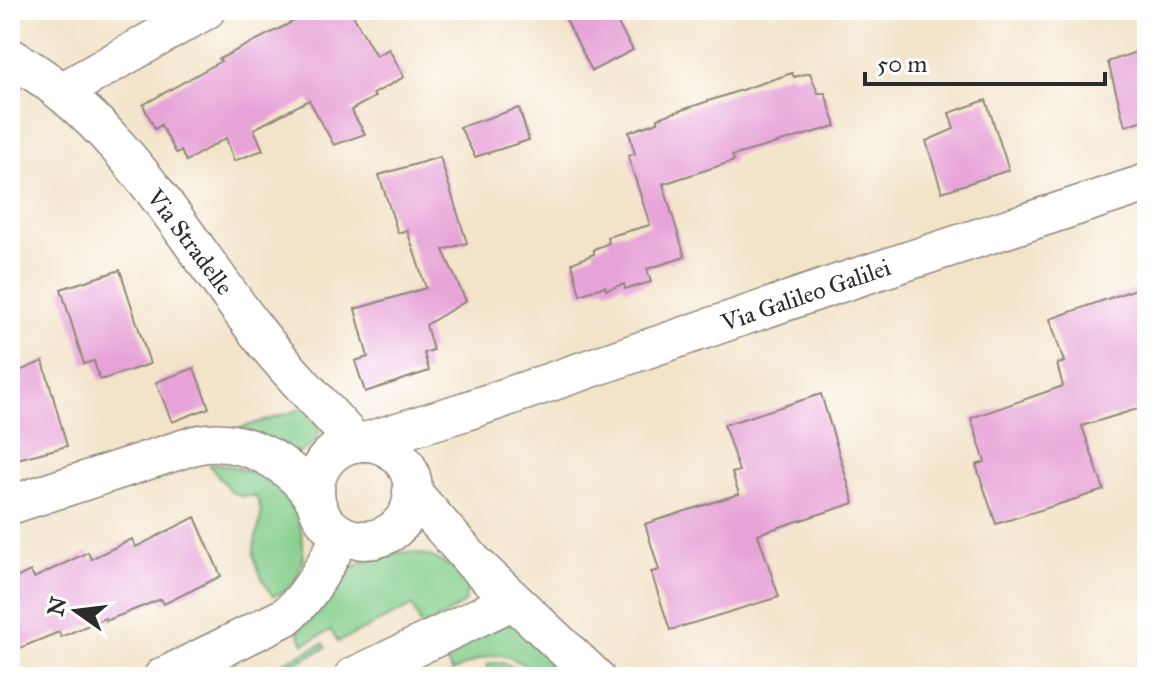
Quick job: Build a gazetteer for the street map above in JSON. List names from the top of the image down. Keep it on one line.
{"streets":{"street":["Via Stradelle","Via Galileo Galilei"]},"crossings":[["Via Stradelle","Via Galileo Galilei"]],"scale_bar":"50 m","north":"left"}
